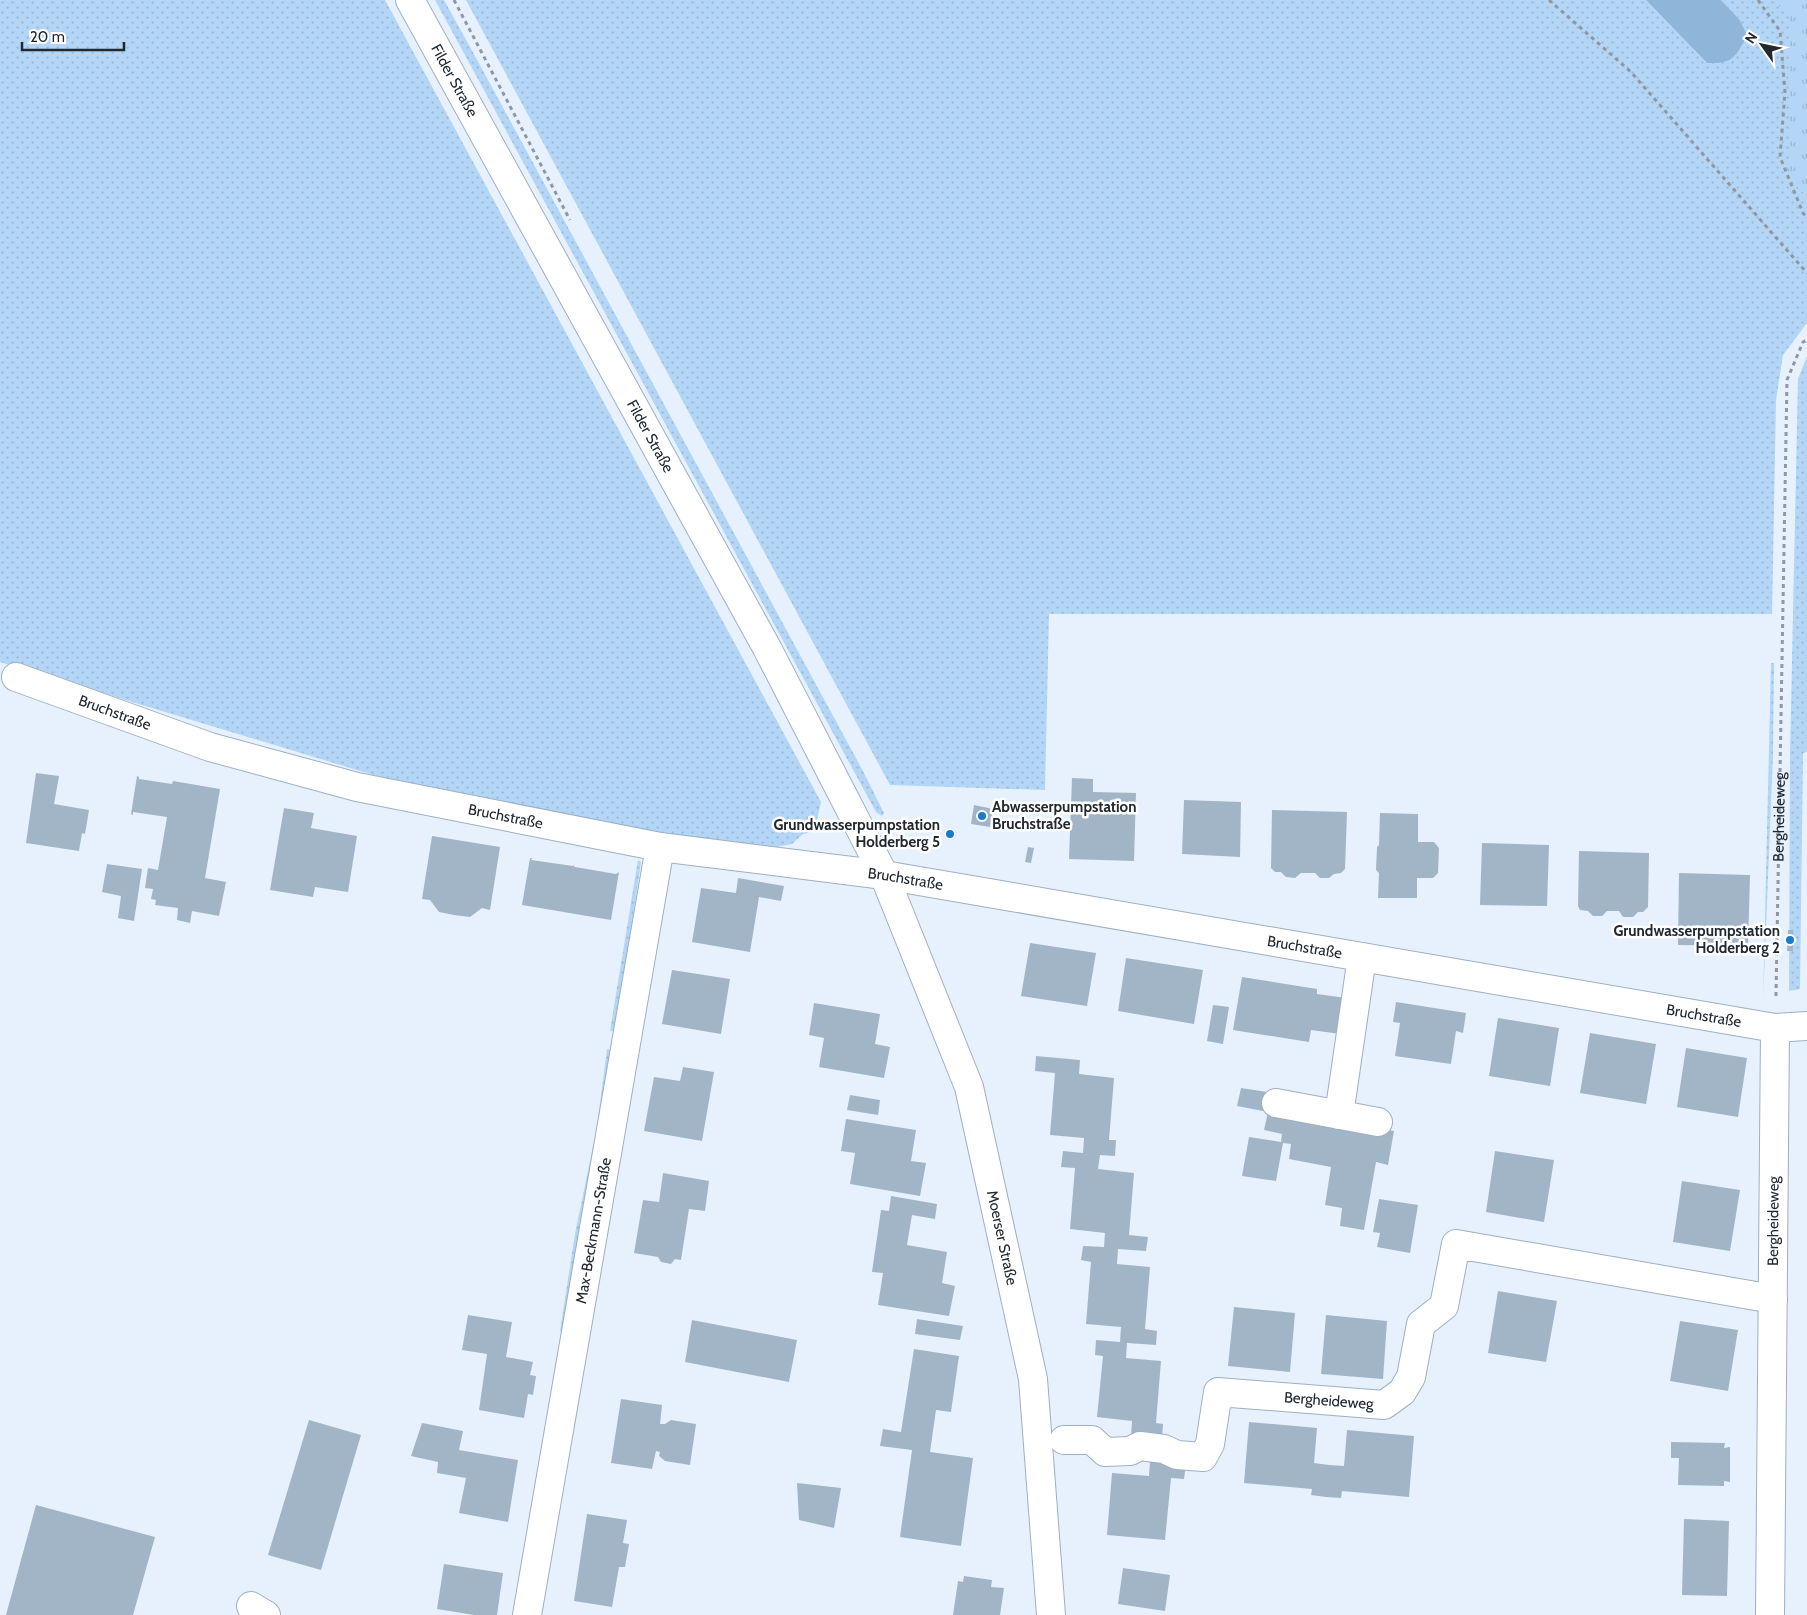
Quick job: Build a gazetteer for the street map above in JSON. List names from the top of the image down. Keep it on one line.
{"streets":{"street":["Filder Straße","Bruchstraße","Bergheideweg","Max-Beckmann-Straße","Moerser Straße"]},"crossings":[["Filder Straße","Bruchstraße"],["Filder Straße","Moerser Straße"],["Bruchstraße","Bergheideweg"],["Bruchstraße","Max-Beckmann-Straße"],["Bruchstraße","Moerser Straße"]],"places":["Abwasserpumpstation Bruchstraße","Grundwasserpumpstation Holderberg 5","Grundwasserpumpstation Holderberg 2"],"scale_bar":"20 m","north":"top left"}
